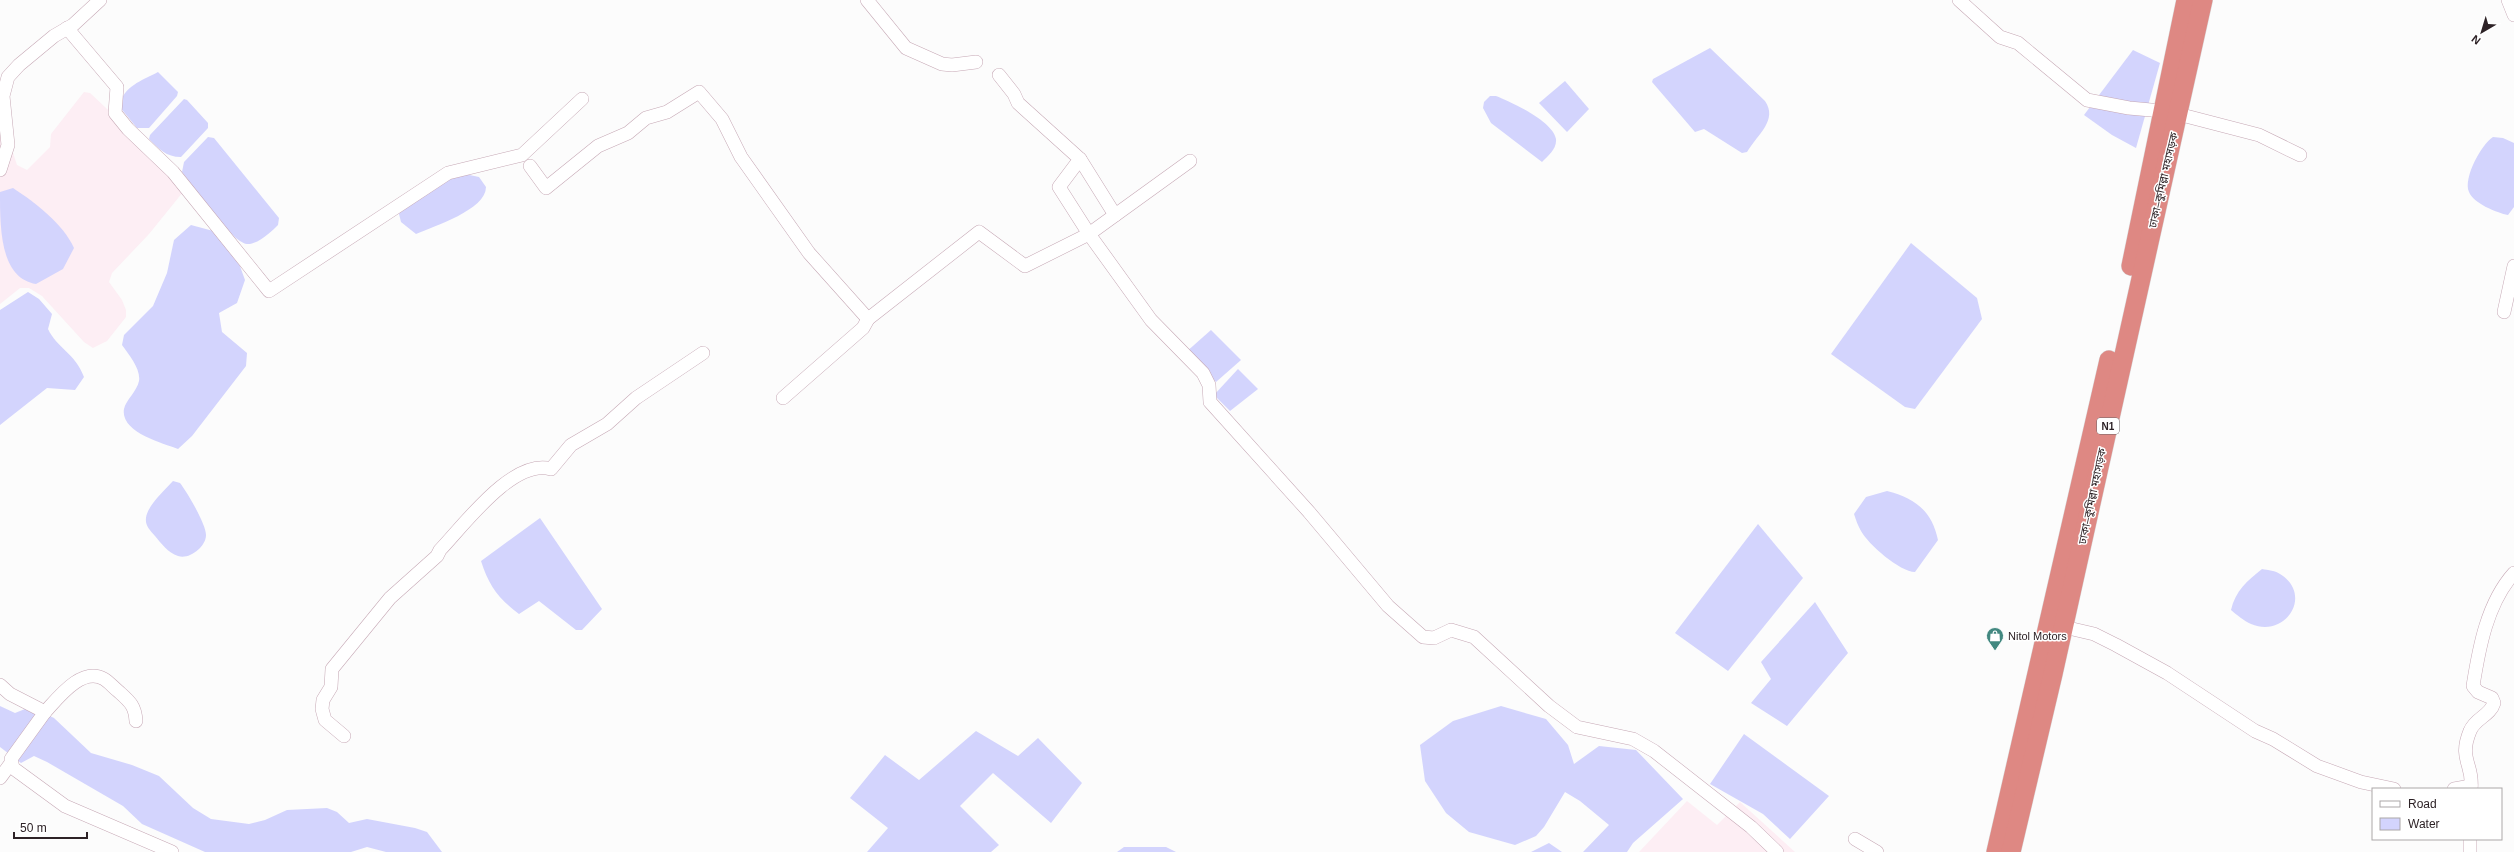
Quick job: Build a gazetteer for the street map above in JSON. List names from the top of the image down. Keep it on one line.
{"streets":{"highway":["ঢাকা–কুমিল্লা মহাসড়ক","N1"]},"places":{"shop":["Nitol Motors"]},"legend":["Road","Water"],"scale_bar":"50 m","north":"bottom left"}
